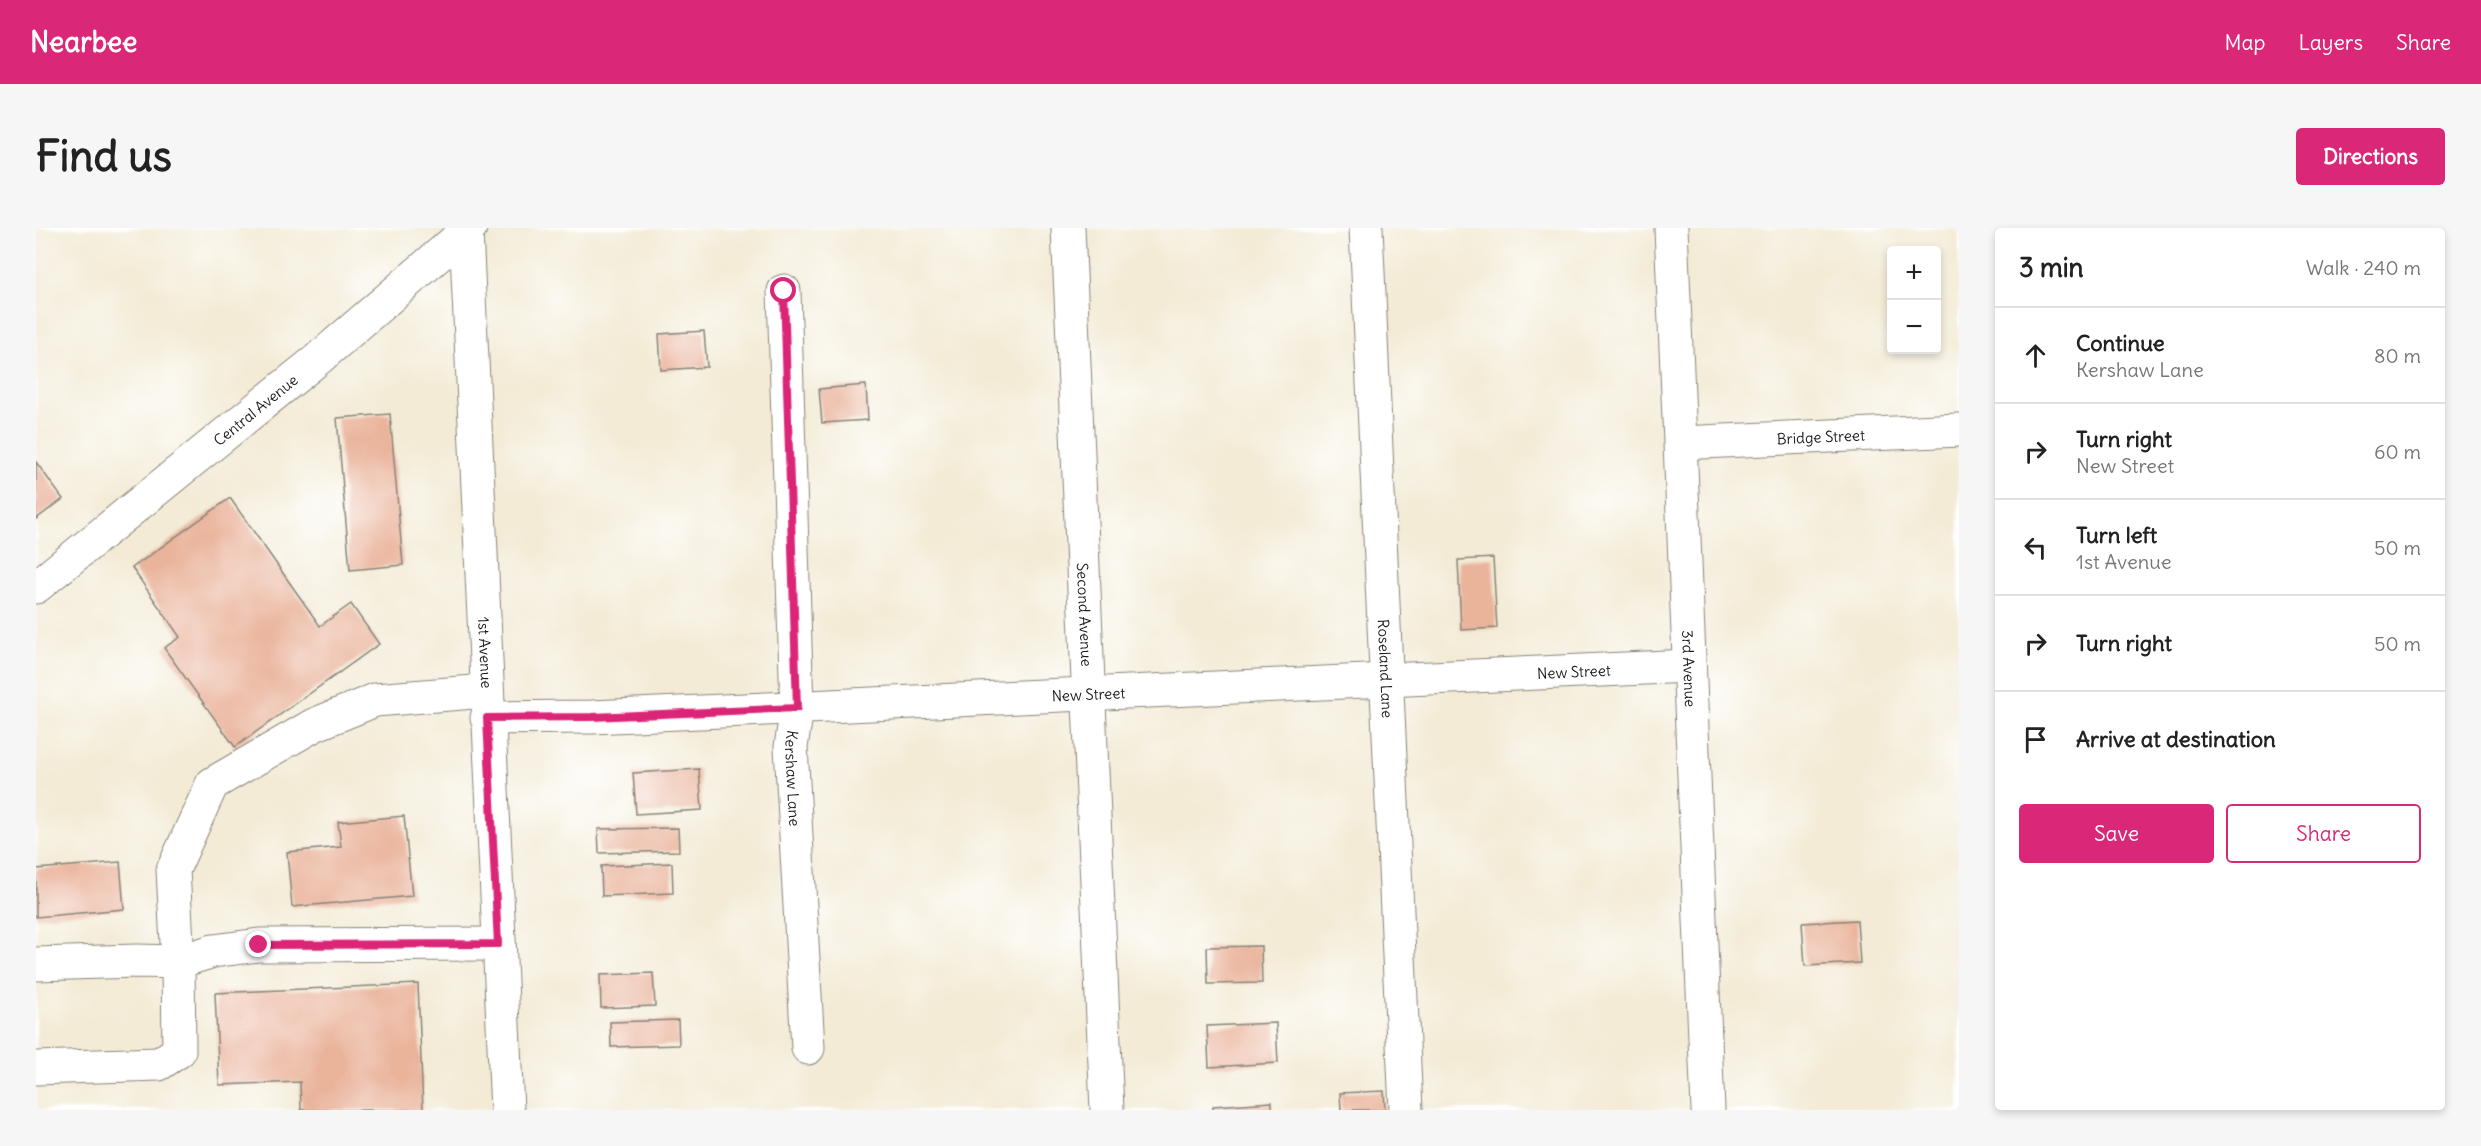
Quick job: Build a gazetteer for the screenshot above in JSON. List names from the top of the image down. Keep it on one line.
{"streets":{"street":["Central Avenue","Bridge Street","Second Avenue","1st Avenue","Roseland Lane","3rd Avenue","New Street","Kershaw Lane"]},"crossings":[["Central Avenue","1st Avenue"],["Bridge Street","3rd Avenue"],["Second Avenue","New Street"],["1st Avenue","New Street"],["Roseland Lane","New Street"],["3rd Avenue","New Street"],["New Street","Kershaw Lane"]],"page":{"header":"Nearbee","nav":["Map","Layers","Share"],"buttons":["Directions",["Save","Share"]],"title":"Find us","heading":["3 min","Walk · 240 m"],"map_buttons":["+","−"],"list":[["Continue","Kershaw Lane","80 m"],["Turn right","New Street","60 m"],["Turn left","1st Avenue","50 m"],["Turn right","50 m"],"Arrive at destination"]}}
